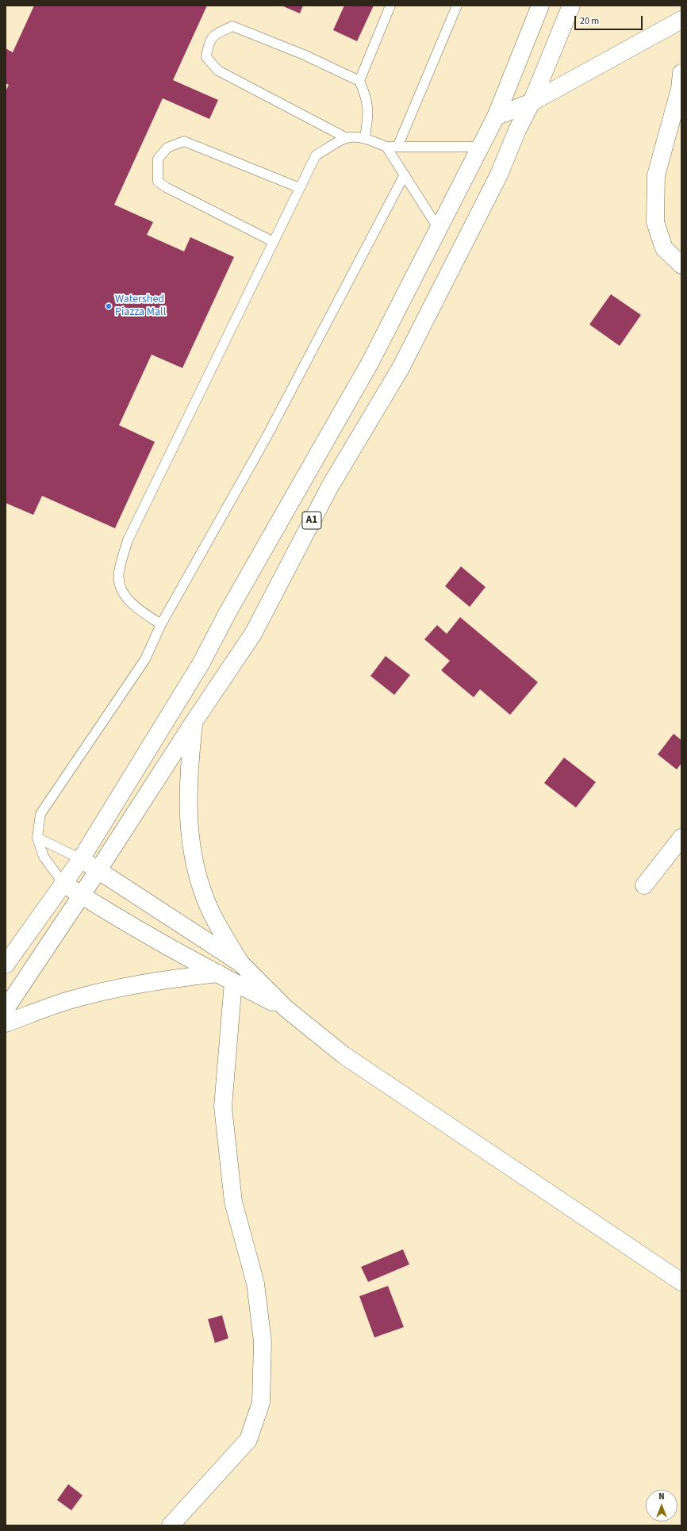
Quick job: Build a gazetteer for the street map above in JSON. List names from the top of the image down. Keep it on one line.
{"streets":{"main road":["A1"]},"places":["Watershed Piazza Mall"],"scale_bar":"20 m","north":"top"}
